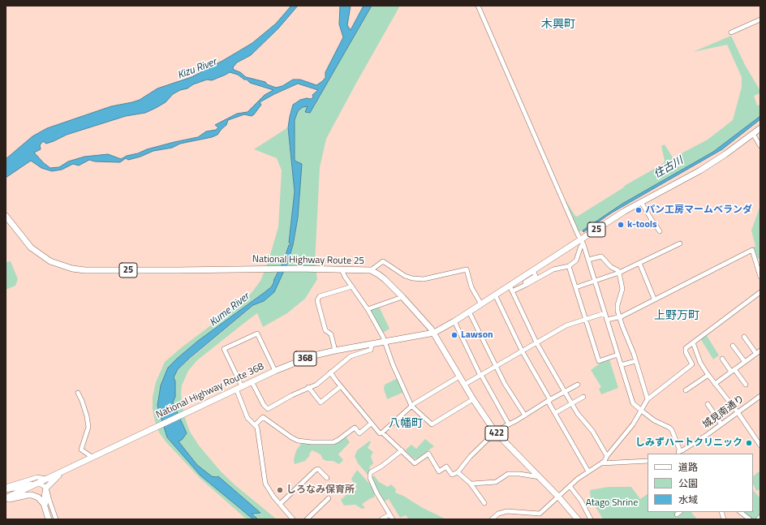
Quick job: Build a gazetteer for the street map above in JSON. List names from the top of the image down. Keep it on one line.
{"streets":{"highway":["25","National Highway Route 25","368","National Highway Route 368","422"],"street":["城見南通り"]},"crossings":[["25","National Highway Route 25"],["25","National Highway Route 368"],["25","422"],["National Highway Route 25","National Highway Route 368"],["National Highway Route 25","422"],["National Highway Route 368","422"]],"districts":["木興町","上野万町","八幡町"],"water":["Kizu River","住古川","Kume River"],"parks":["Atago Shrine"],"places":["パン工房マームベランダ","k-tools","Lawson","しみずハートクリニック","しろなみ保育所"],"legend":["道路","公園","水域"]}
